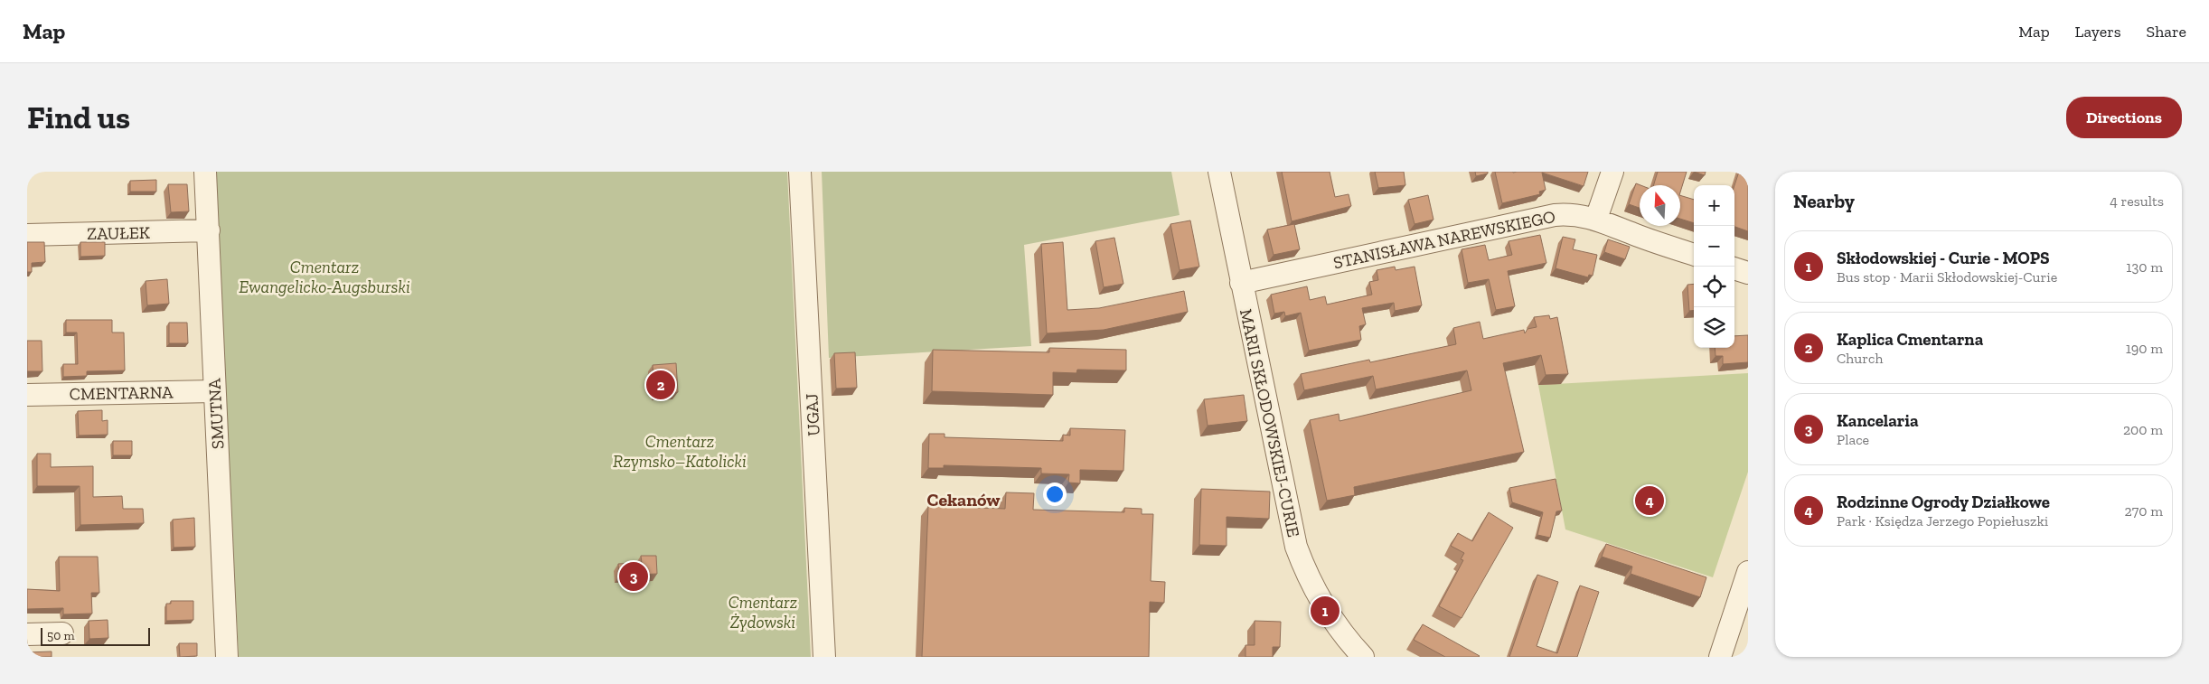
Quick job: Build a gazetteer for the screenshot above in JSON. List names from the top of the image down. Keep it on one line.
{"streets":{"street":["ZAUŁEK","STANISŁAWA NAREWSKIEGO","CMENTARNA","SMUTNA","UGAJ","MARII SKŁODOWSKIEJ-CURIE"]},"crossings":[["ZAUŁEK","SMUTNA"],["STANISŁAWA NAREWSKIEGO","MARII SKŁODOWSKIEJ-CURIE"],["CMENTARNA","SMUTNA"]],"districts":["Cekanów"],"parks":["Cmentarz Ewangelicko-Augsburski","Cmentarz Rzymsko–Katolicki","Cmentarz Żydowski"],"scale_bar":"50 m","north":"top","page":{"header":"Map","nav":["Map","Layers","Share"],"buttons":"Directions","title":"Find us","heading":["Nearby","4 results"],"map_buttons":["+","−"],"list":[{"mark":"1","name":"Skłodowskiej - Curie - MOPS","note":"Bus stop · Marii Skłodowskiej-Curie","value":"130 m"},{"mark":"2","name":"Kaplica Cmentarna","note":"Church","value":"190 m"},{"mark":"3","name":"Kancelaria","note":"Place","value":"200 m"},{"mark":"4","name":"Rodzinne Ogrody Działkowe","note":"Park · Księdza Jerzego Popiełuszki","value":"270 m"}],"pins":["2","4","3","1"],"scale":"50 m"}}
